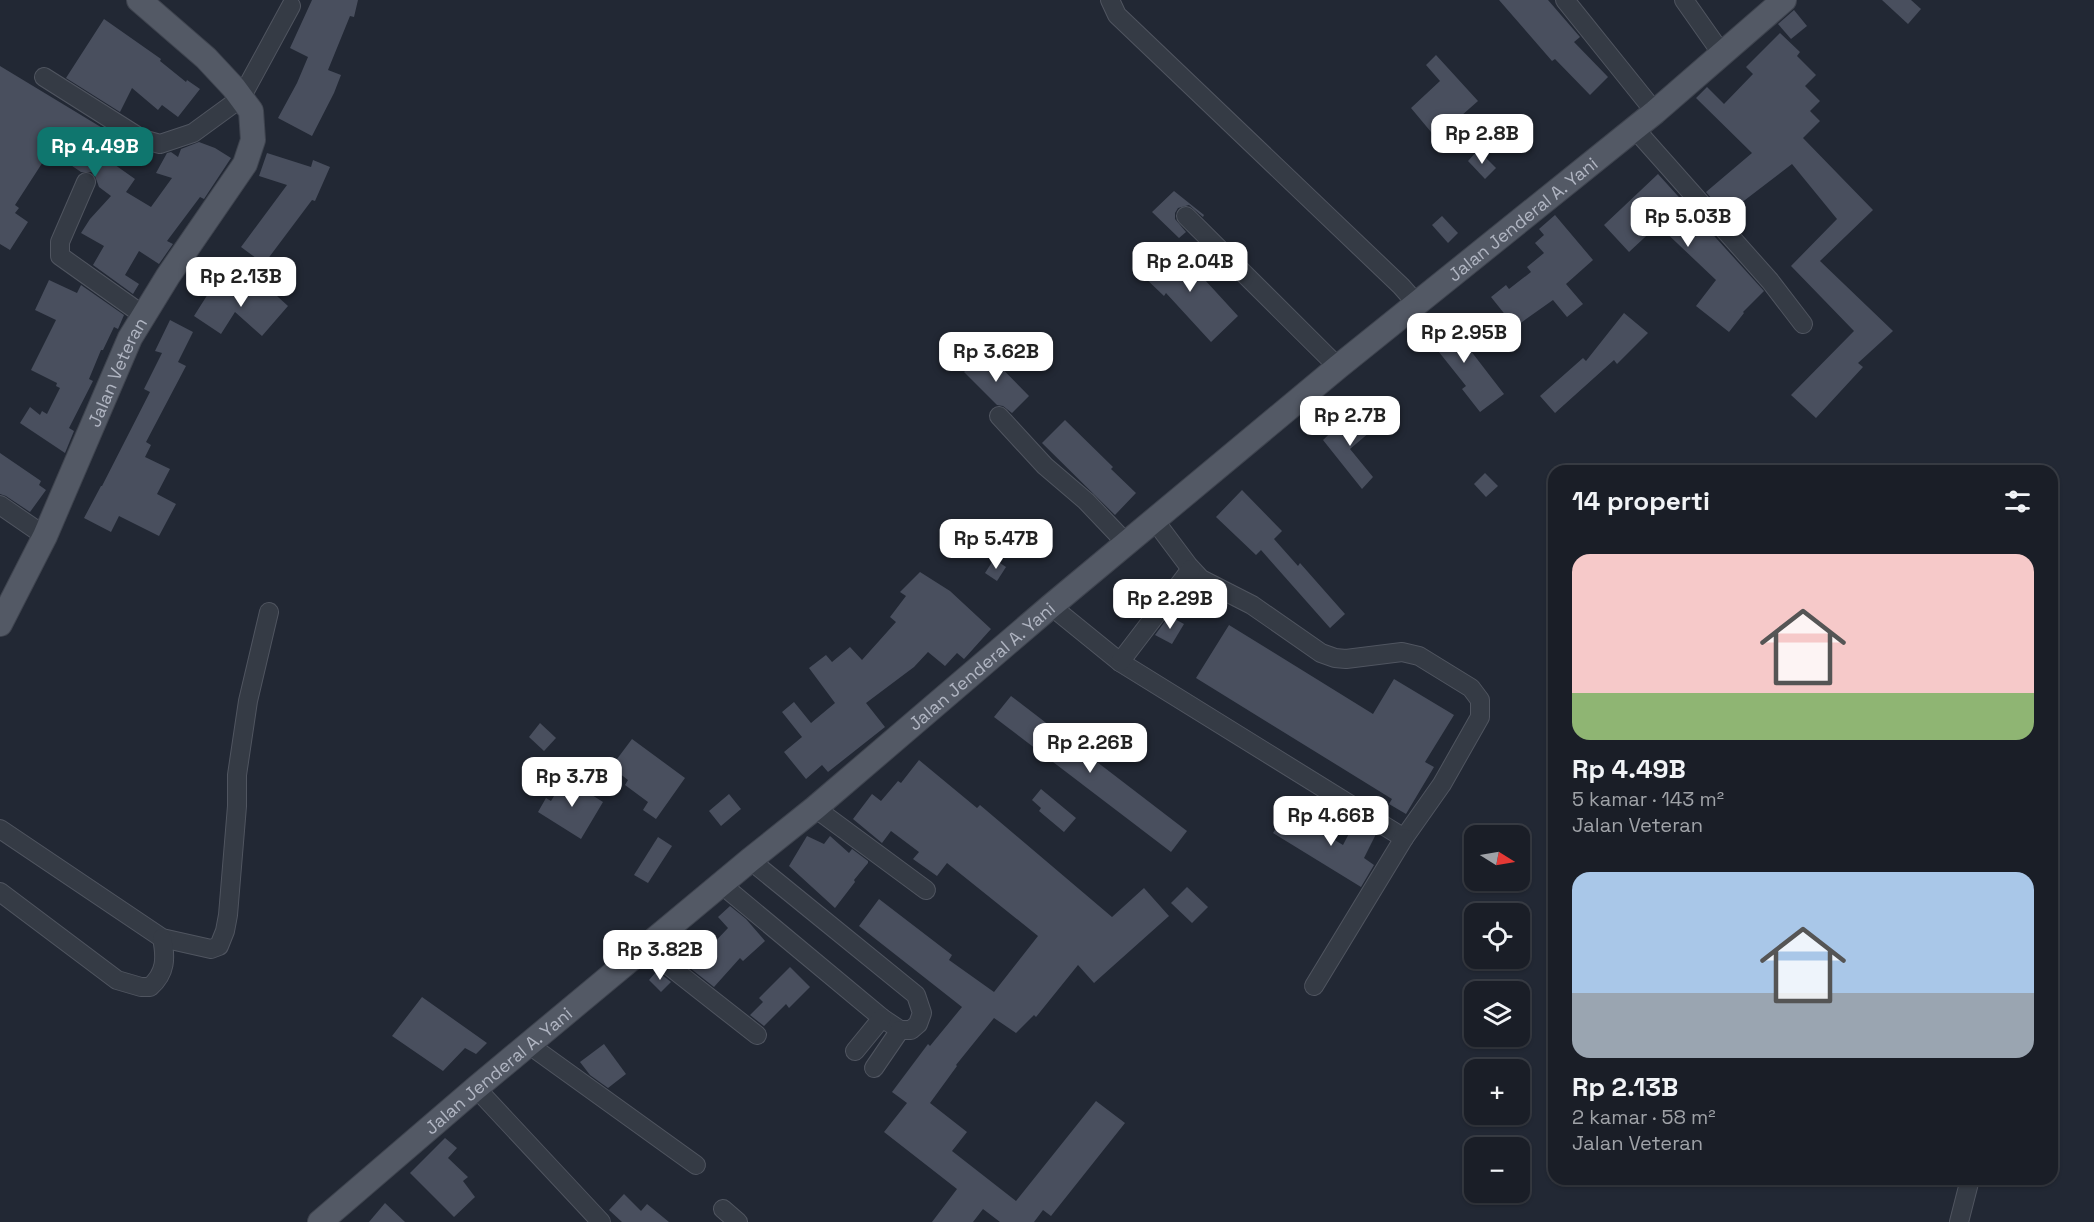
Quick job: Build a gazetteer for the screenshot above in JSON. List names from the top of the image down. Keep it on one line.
{"streets":{"main road":["Jalan Jenderal A. Yani","Jalan Veteran"]},"north":"right","page":{"price":["Rp 2.8B","Rp 4.49B","Rp 5.03B","Rp 2.04B","Rp 2.13B","Rp 2.95B","Rp 3.62B","Rp 2.7B","Rp 5.47B","Rp 2.29B","Rp 2.26B","Rp 3.7B","Rp 4.66B","Rp 3.82B"],"heading":"14 properti","list":[{"name":"Rp 4.49B","note":"5 kamar · 143 m² · Jalan Veteran"},{"name":"Rp 2.13B","note":"2 kamar · 58 m² · Jalan Veteran"}],"map_buttons":["+","−"]}}
